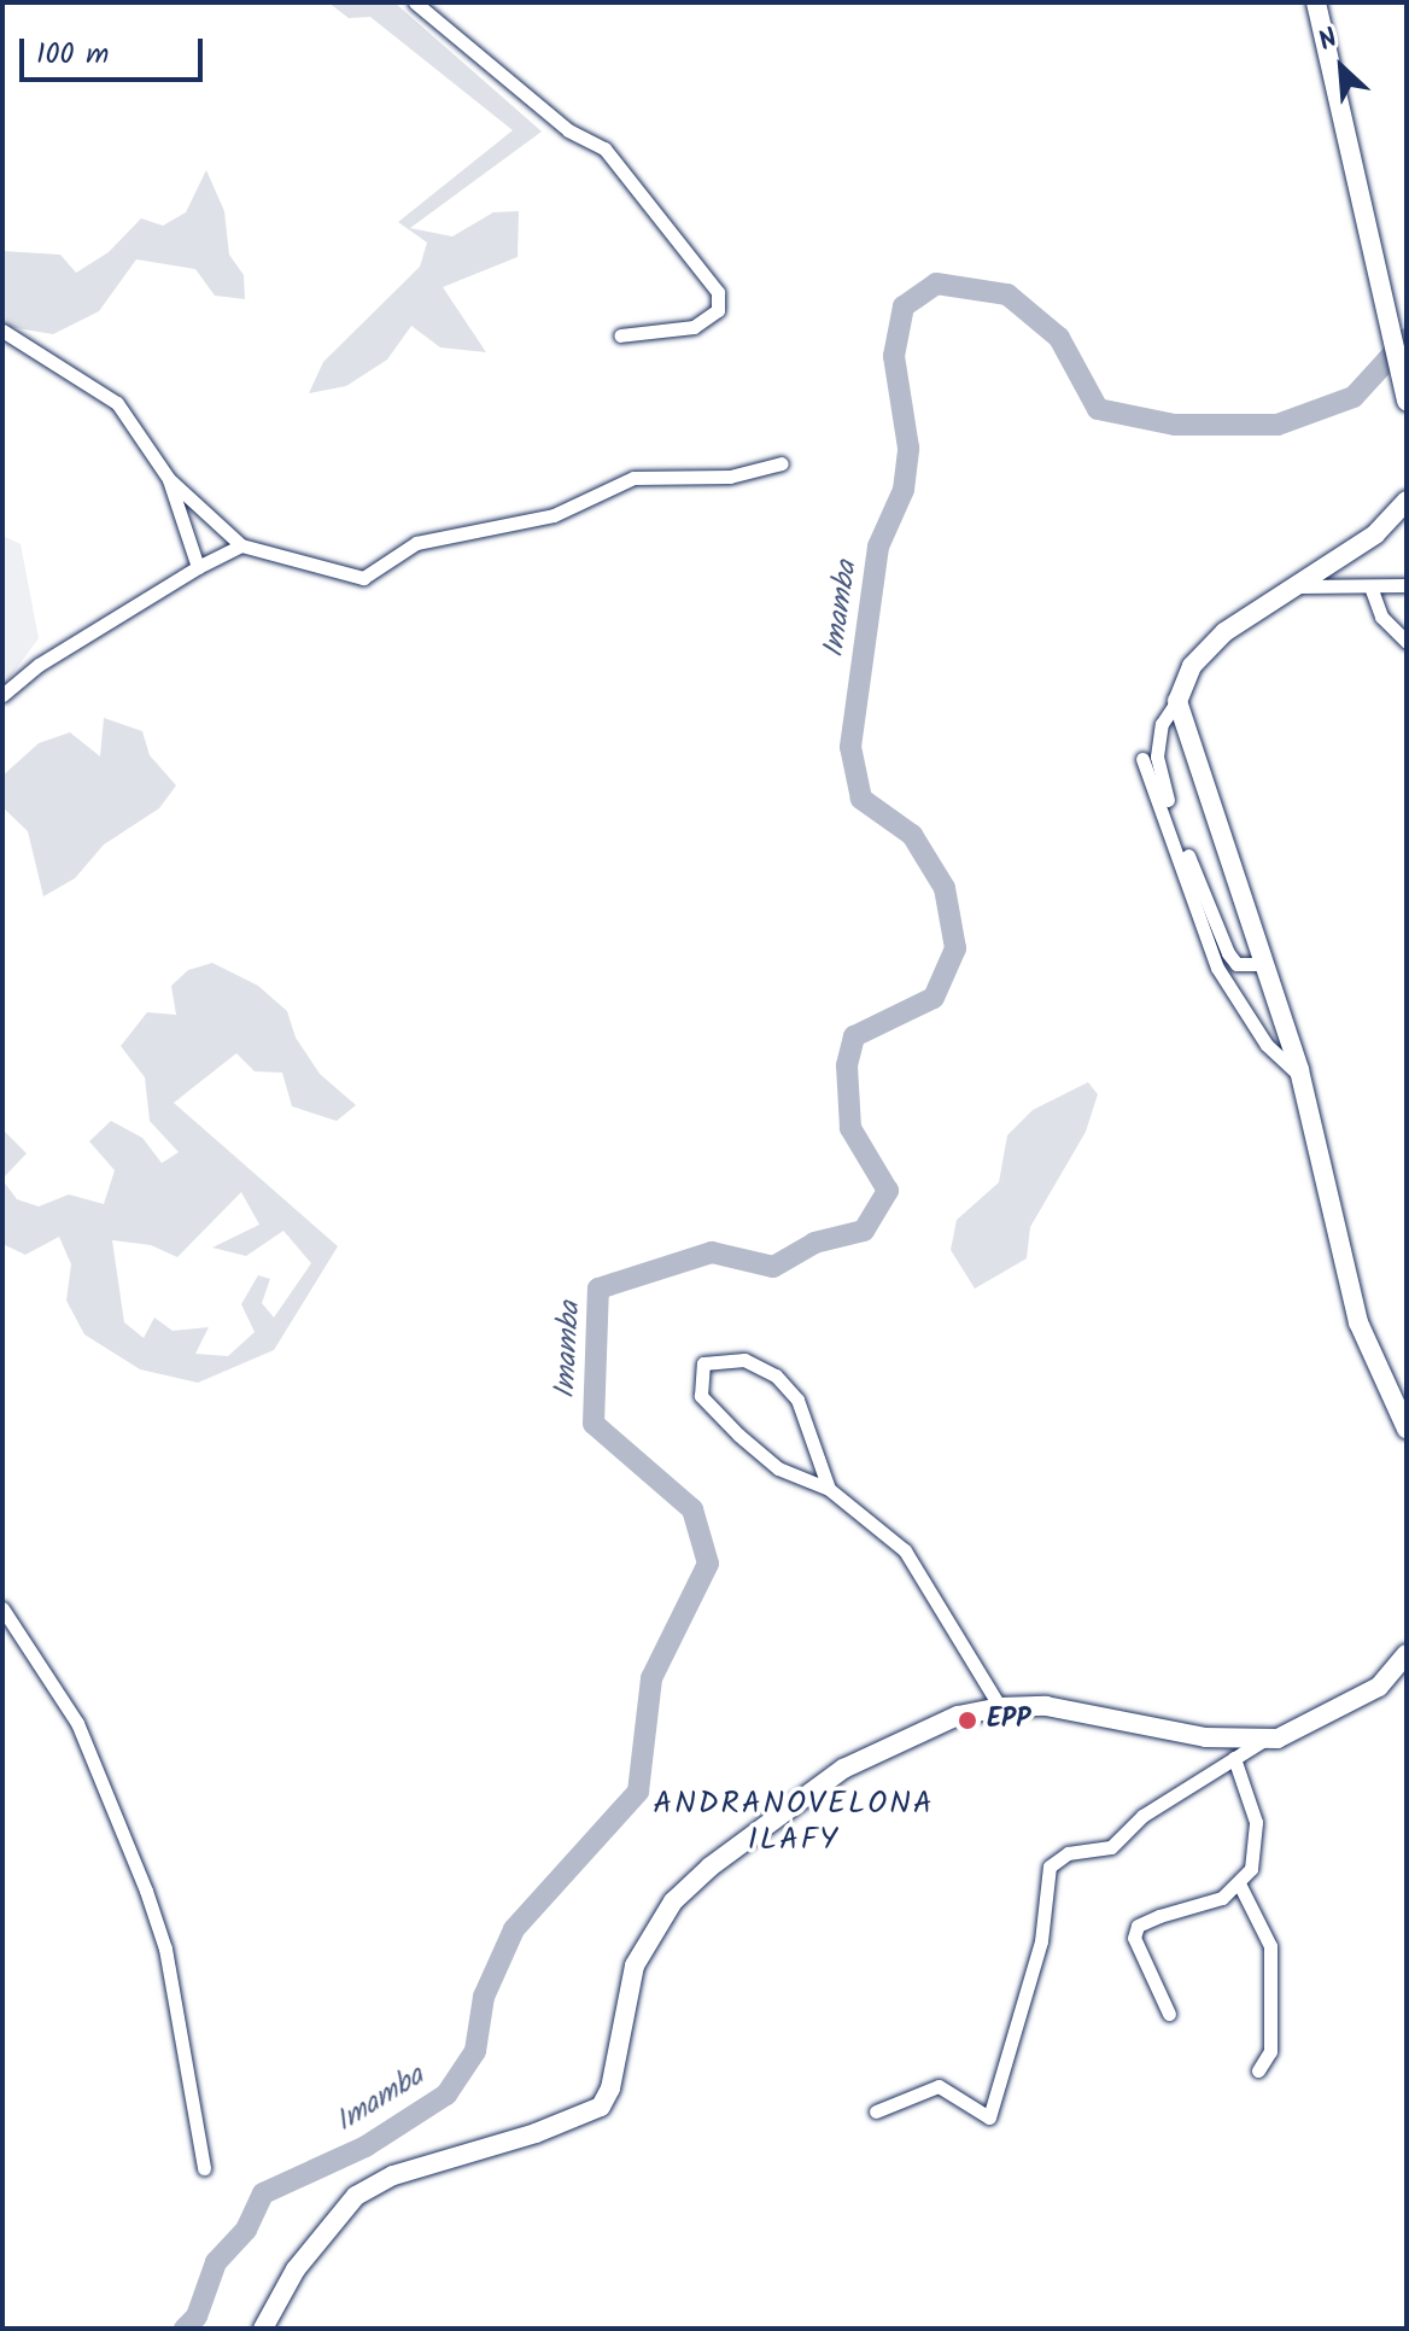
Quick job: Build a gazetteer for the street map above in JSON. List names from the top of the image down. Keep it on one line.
{"districts":["ANDRANOVELONA ILAFY"],"water":["Imamba"],"places":["EPP"],"scale_bar":"100 m","north":"top left"}
